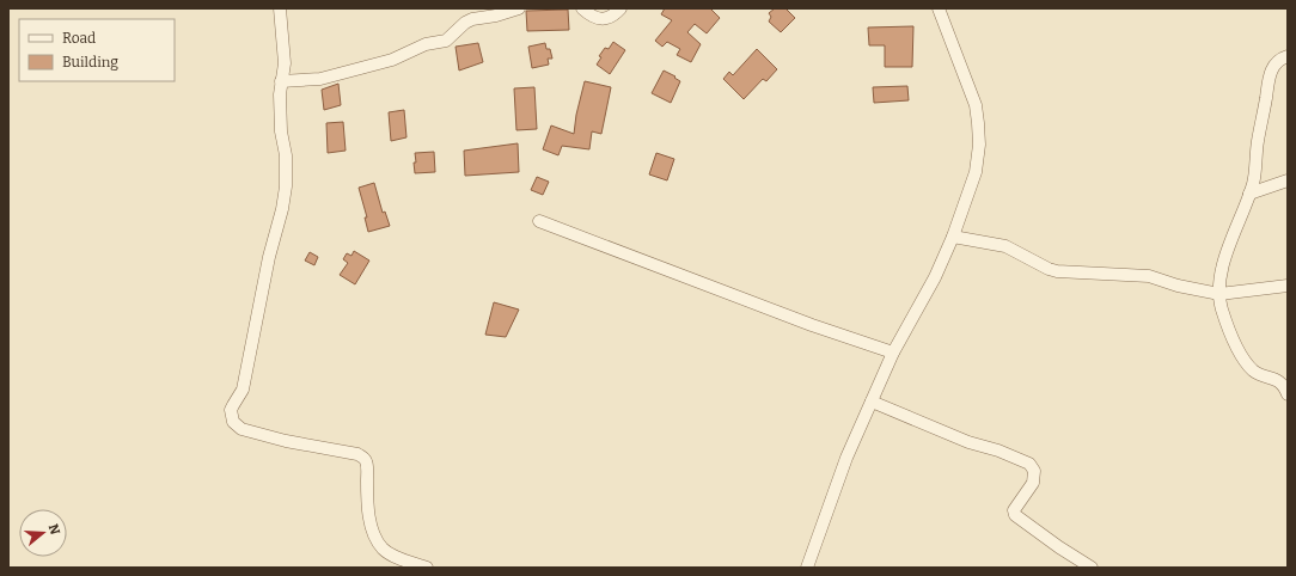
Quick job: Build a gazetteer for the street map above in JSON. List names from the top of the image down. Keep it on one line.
{"legend":["Road","Building"],"north":"right"}
